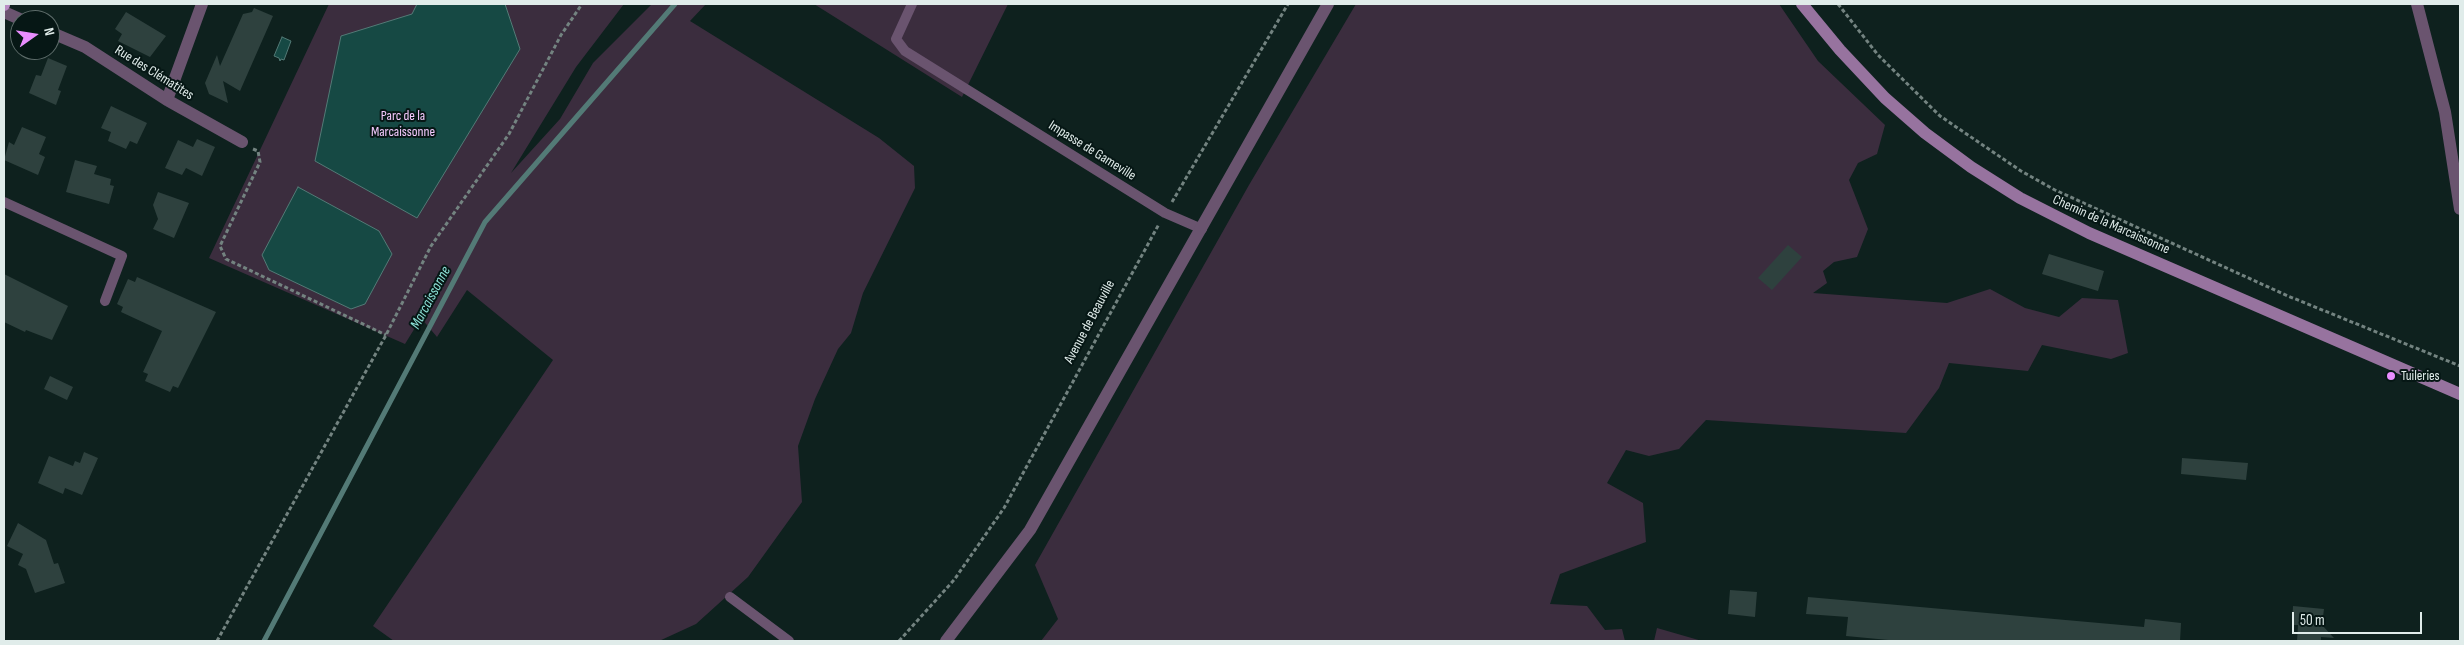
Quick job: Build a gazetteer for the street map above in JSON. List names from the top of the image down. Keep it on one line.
{"streets":{"main road":["Chemin de la Marcaissonne"],"street":["Rue des Clématites"],"lane":["Impasse de Gameville"],"path":["Avenue de Beauville"]},"crossings":[["Impasse de Gameville","Avenue de Beauville"]],"water":["Marcaissonne"],"parks":["Parc de la Marcaissonne"],"places":["Tuileries"],"scale_bar":"50 m","north":"right"}
